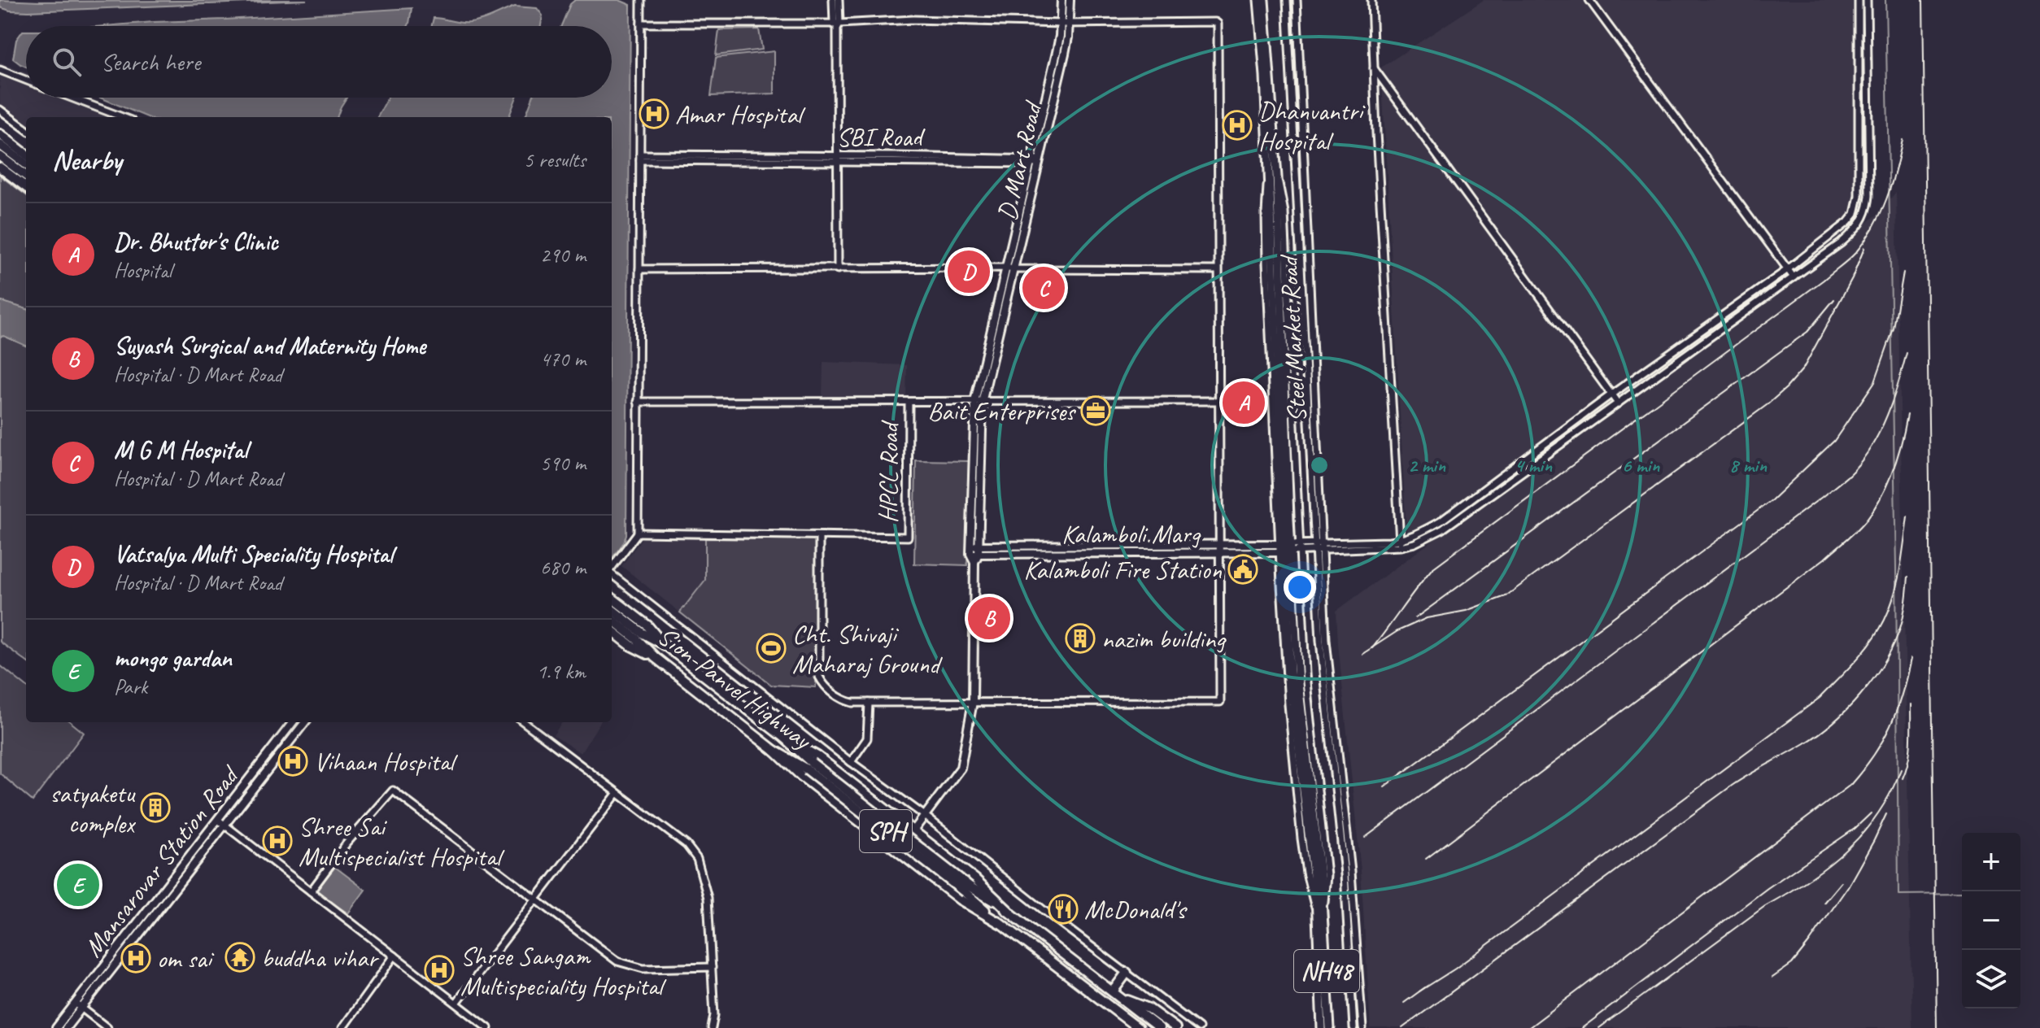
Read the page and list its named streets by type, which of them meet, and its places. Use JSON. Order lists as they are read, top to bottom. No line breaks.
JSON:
{"streets":{"highway":["Sion-Panvel Highway","SPH","NH48"],"main road":["D Mart Road","Kalamboli Marg","Mansarovar Station Road"],"street":["SBI Road","Steel Market Road","HPCL Road"]},"crossings":[["SBI Road","D Mart Road"],["D Mart Road","Kalamboli Marg"],["Kalamboli Marg","NH48"],["Sion-Panvel Highway","SPH"]],"places":{"hospital":["Amar Hospital","Dhanvantri Hospital","Vihaan Hospital","Shree Sai Multispecialist Hospital","om sai","Shree Sangam Multispeciality Hospital"],"office":["Bait Enterprises"],"public building":["Kalamboli Fire Station"],"building":["nazim building","satyaketu complex"],"sports":["Cht. Shivaji Maharaj Ground"],"restaurant":["McDonald's"],"temple":["buddha vihar"]},"page":{"search":"Search here","heading":["Nearby","5 results"],"list":[{"mark":"A","name":"Dr. Bhuttor's Clinic","note":"Hospital","value":"290 m"},{"mark":"B","name":"Suyash Surgical and Maternity Home","note":"Hospital · D Mart Road","value":"470 m"},{"mark":"C","name":"M G M Hospital","note":"Hospital · D Mart Road","value":"590 m"},{"mark":"D","name":"Vatsalya Multi Speciality Hospital","note":"Hospital · D Mart Road","value":"680 m"},{"mark":"E","name":"mongo gardan","note":"Park","value":"1.9 km"}],"pins":["D","C","A","B","E"],"map_buttons":["+","−"]},"rings":["2 min","4 min","6 min","8 min"]}
